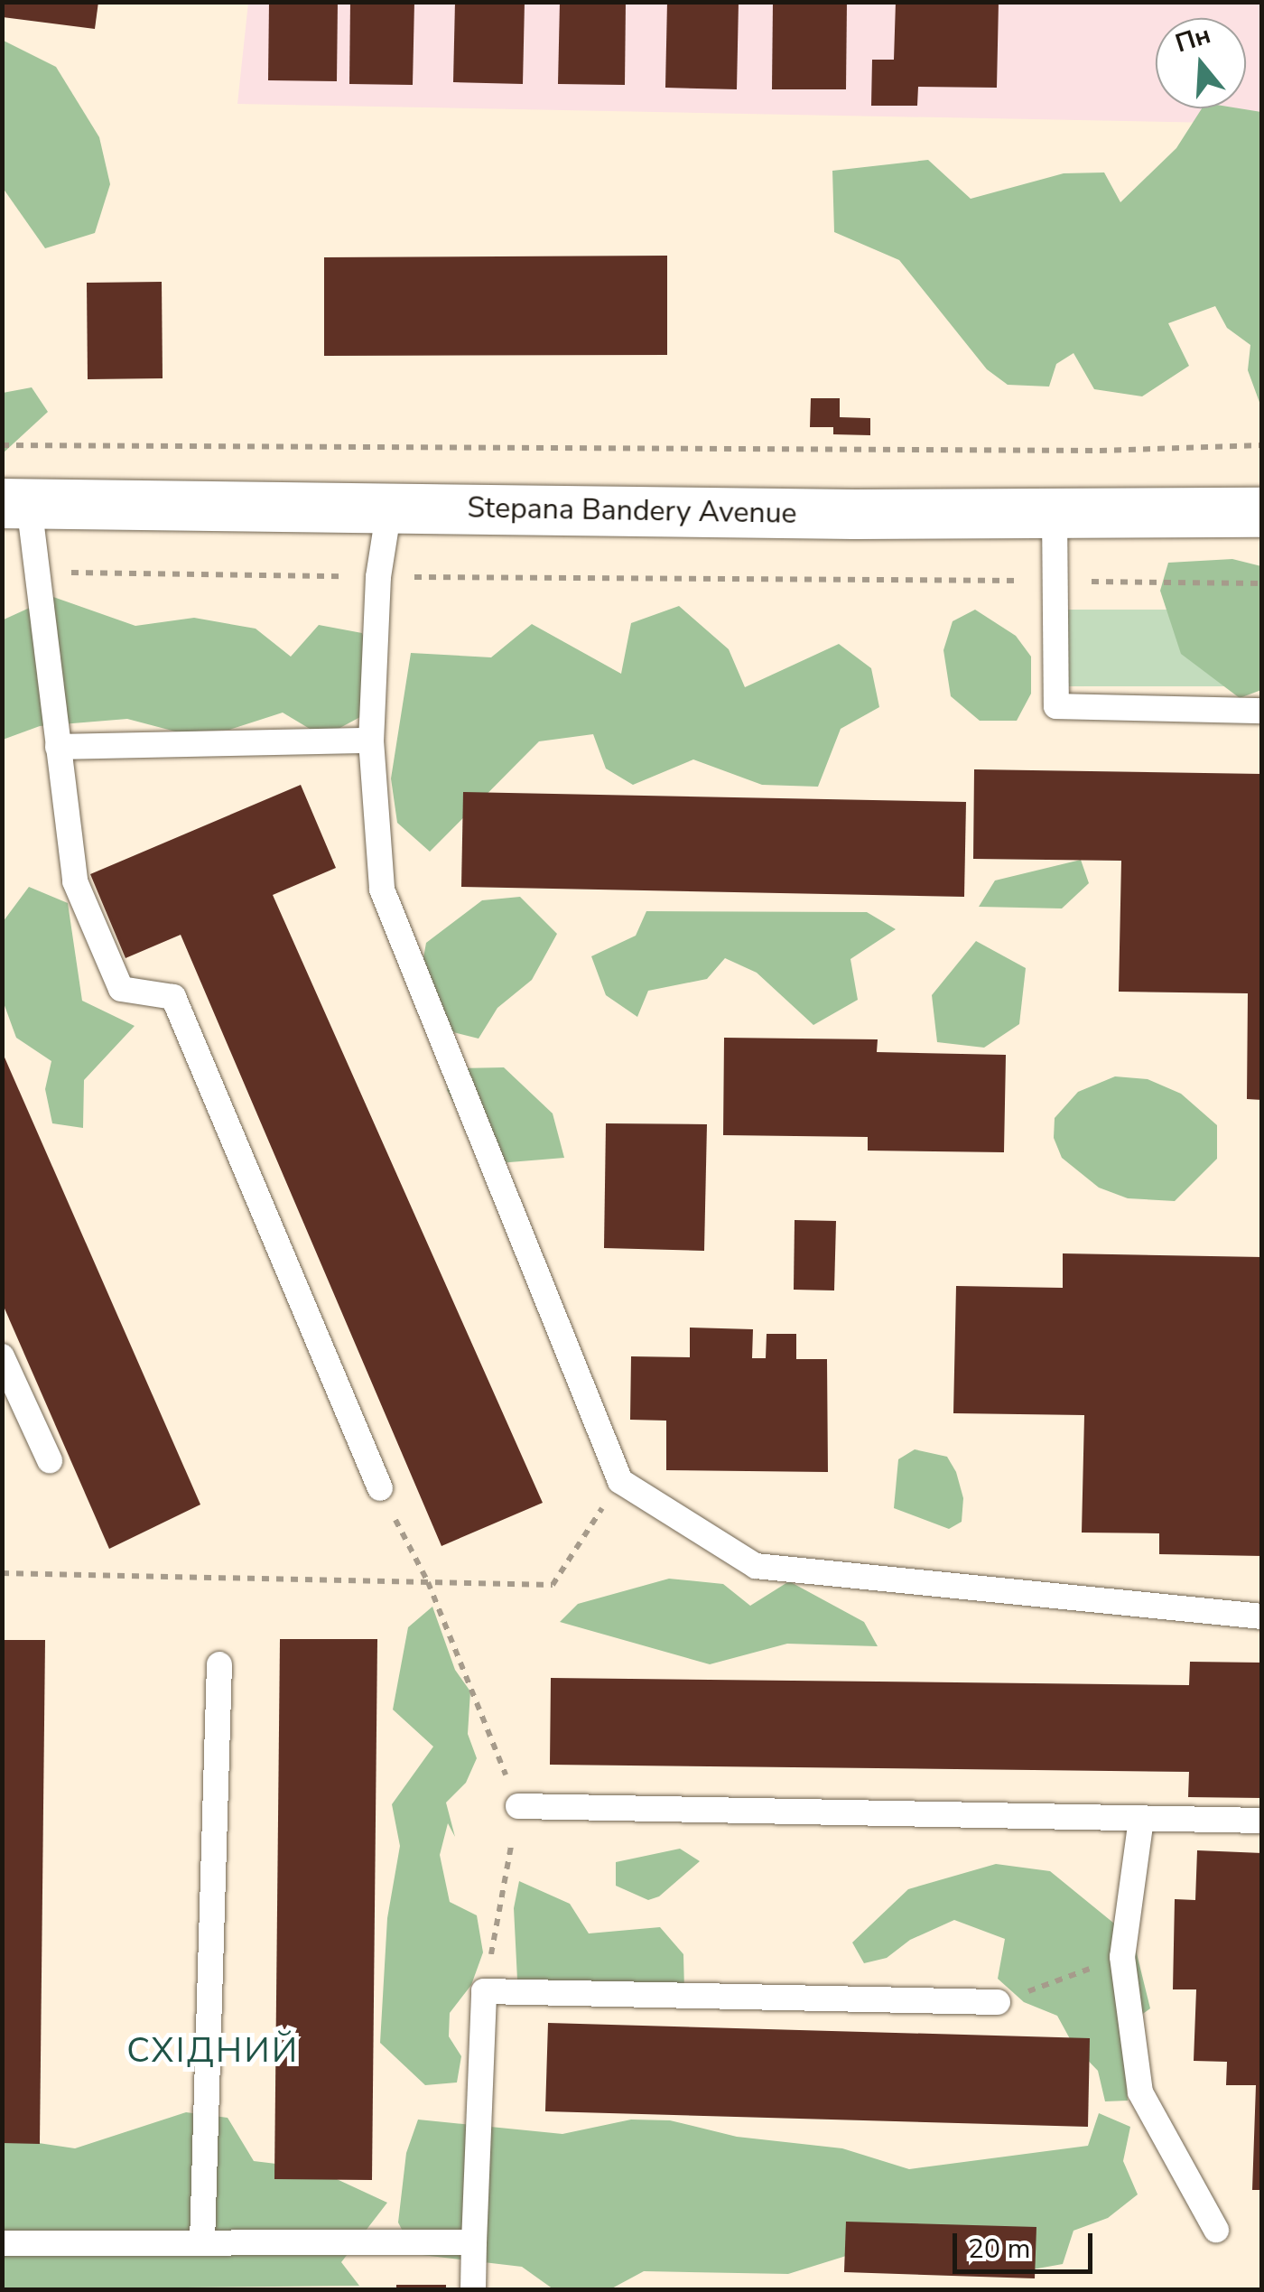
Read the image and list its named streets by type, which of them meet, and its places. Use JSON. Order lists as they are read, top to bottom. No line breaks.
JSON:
{"streets":{"main road":["Stepana Bandery Avenue"]},"districts":["СХІДНИЙ"],"scale_bar":"20 m","north":"top"}
